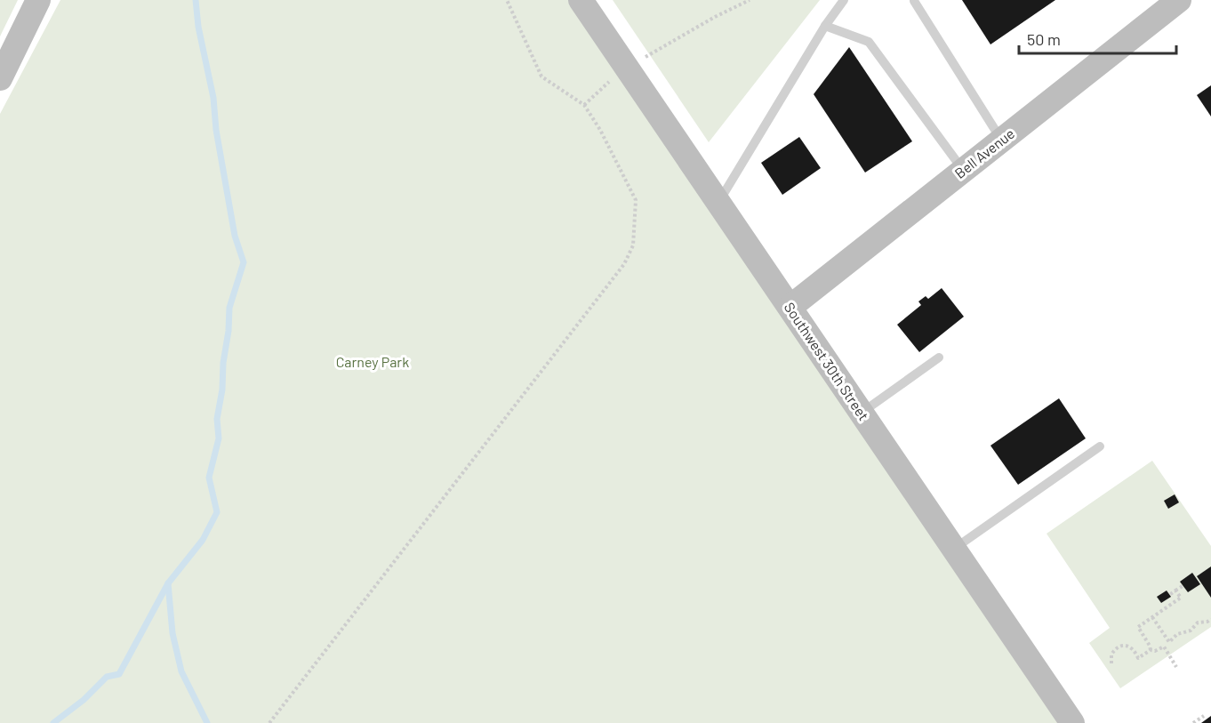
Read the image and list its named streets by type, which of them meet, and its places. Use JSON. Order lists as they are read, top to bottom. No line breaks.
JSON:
{"streets":{"street":["Bell Avenue","Southwest 30th Street"]},"crossings":[["Bell Avenue","Southwest 30th Street"]],"parks":["Carney Park"],"scale_bar":"50 m"}
